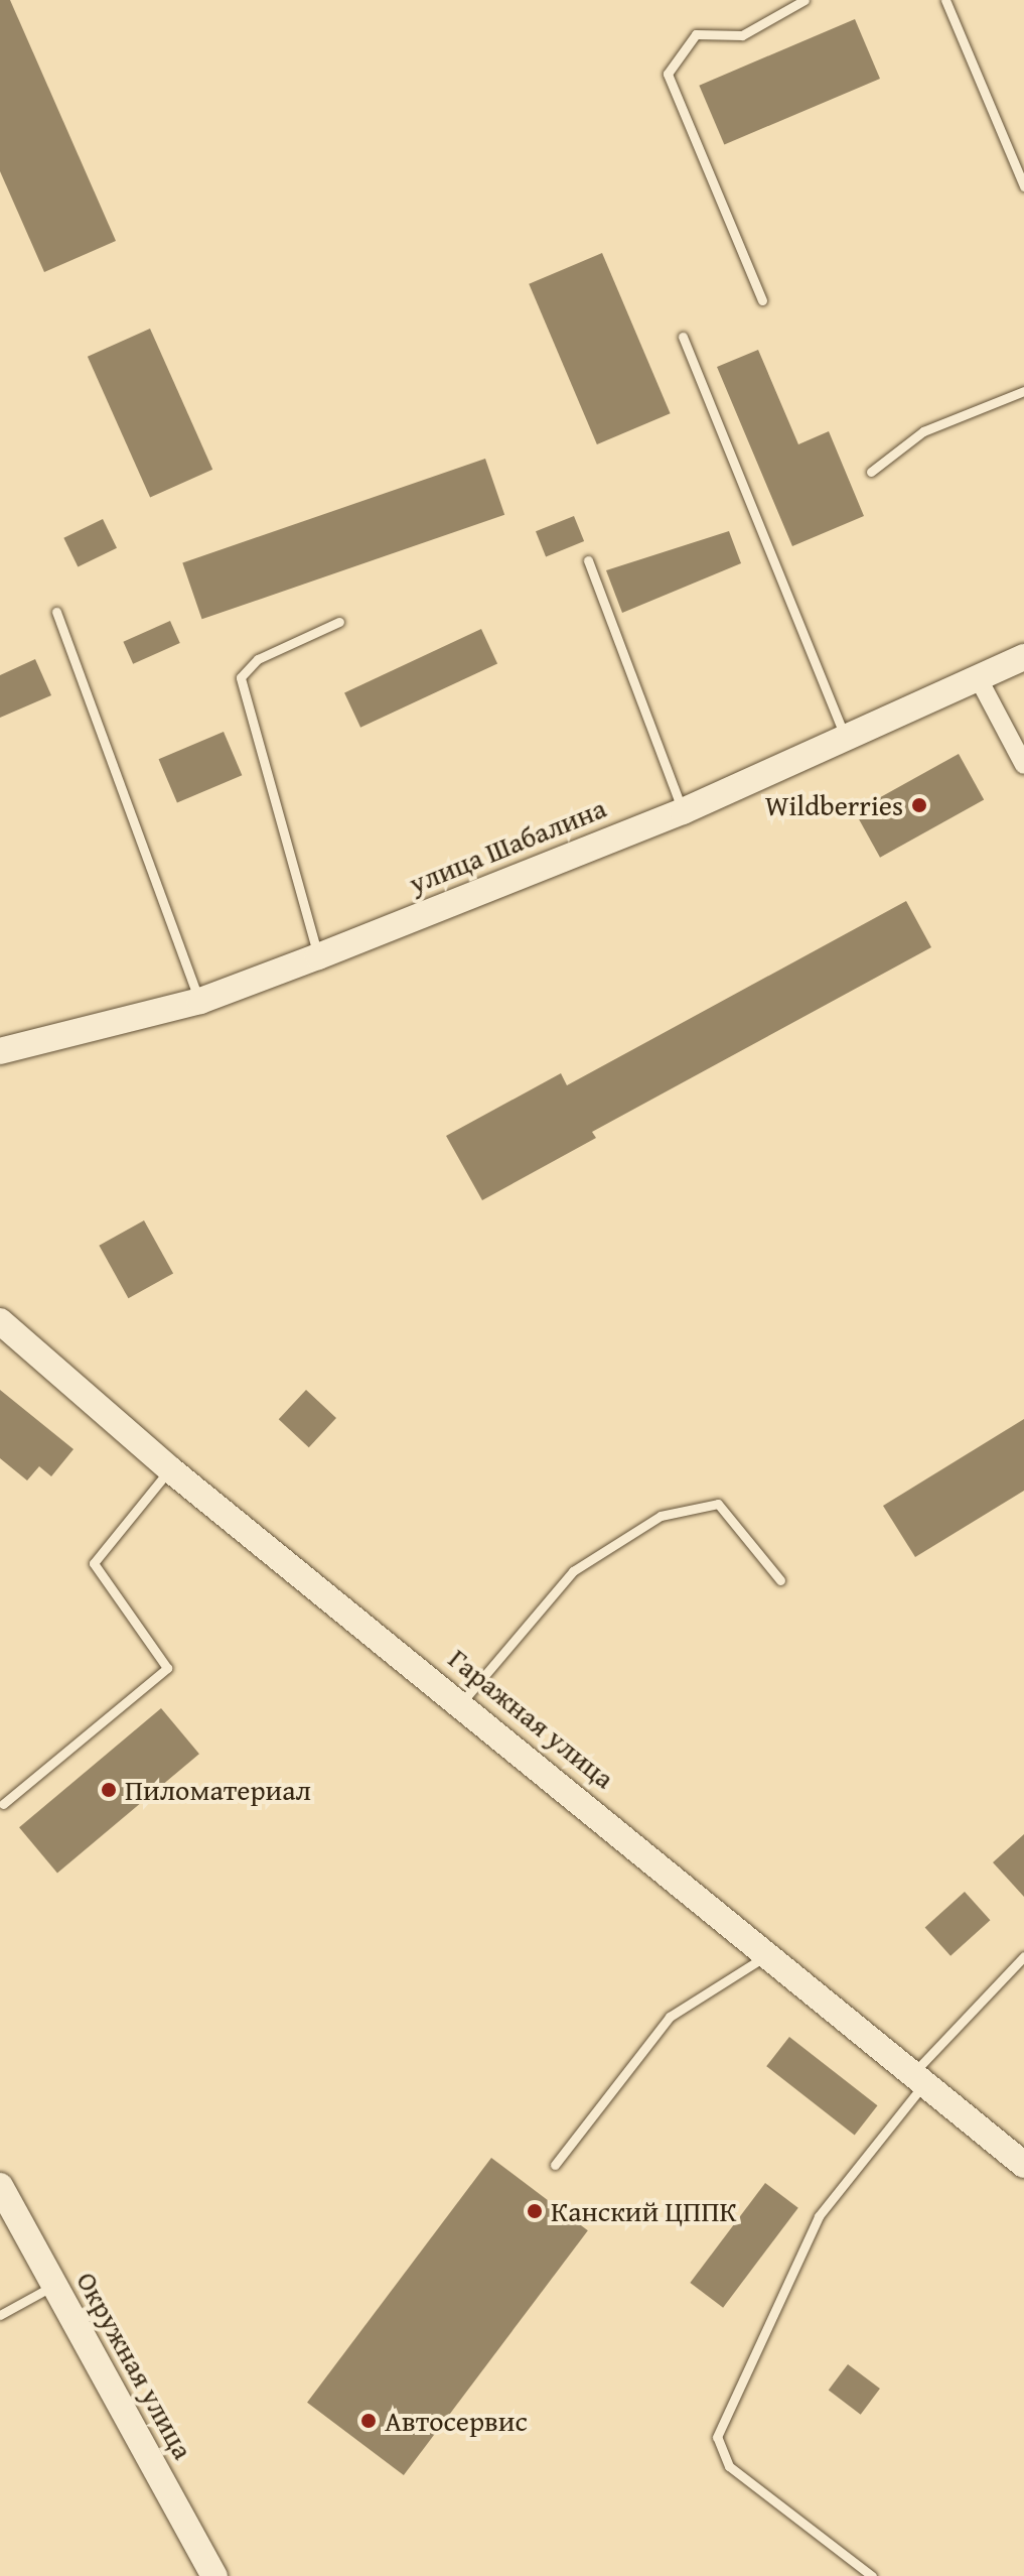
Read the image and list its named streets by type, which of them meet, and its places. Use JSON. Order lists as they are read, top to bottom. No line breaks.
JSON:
{"streets":{"street":["улица Шабалина","Гаражная улица","Окружная улица"]},"places":["Wildberries","Пиломатериал","Канский ЦППК","Автосервис"]}
